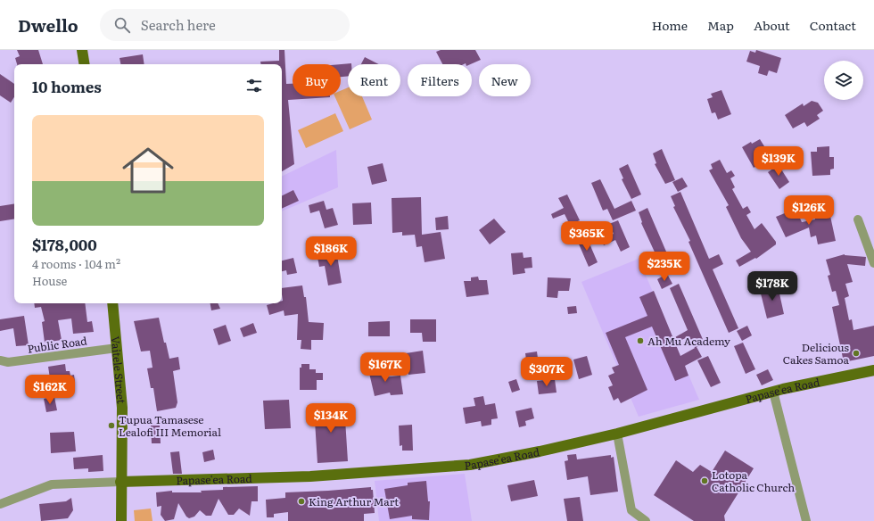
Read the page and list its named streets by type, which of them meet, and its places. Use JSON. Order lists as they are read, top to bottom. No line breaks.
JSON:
{"streets":{"main road":["Vaitele Street","Papase'ea Road"],"street":["Public Road"]},"crossings":[["Public Road","Vaitele Street"],["Vaitele Street","Papase'ea Road"]],"places":["Ah Mu Academy","Delicious Cakes Samoa","Tupua Tamasese Lealofi III Memorial","Lotopa Catholic Church","King Arthur Mart"],"page":{"header":"Dwello","search":"Search here","nav":["Home","Map","About","Contact"],"chip":["Buy","Rent","Filters","New"],"heading":"10 homes","list":[{"name":"$178,000","note":"4 rooms · 104 m² · House"}],"price":["$139K","$126K","$365K","$186K","$235K","$178K","$167K","$307K","$162K","$134K"]}}
